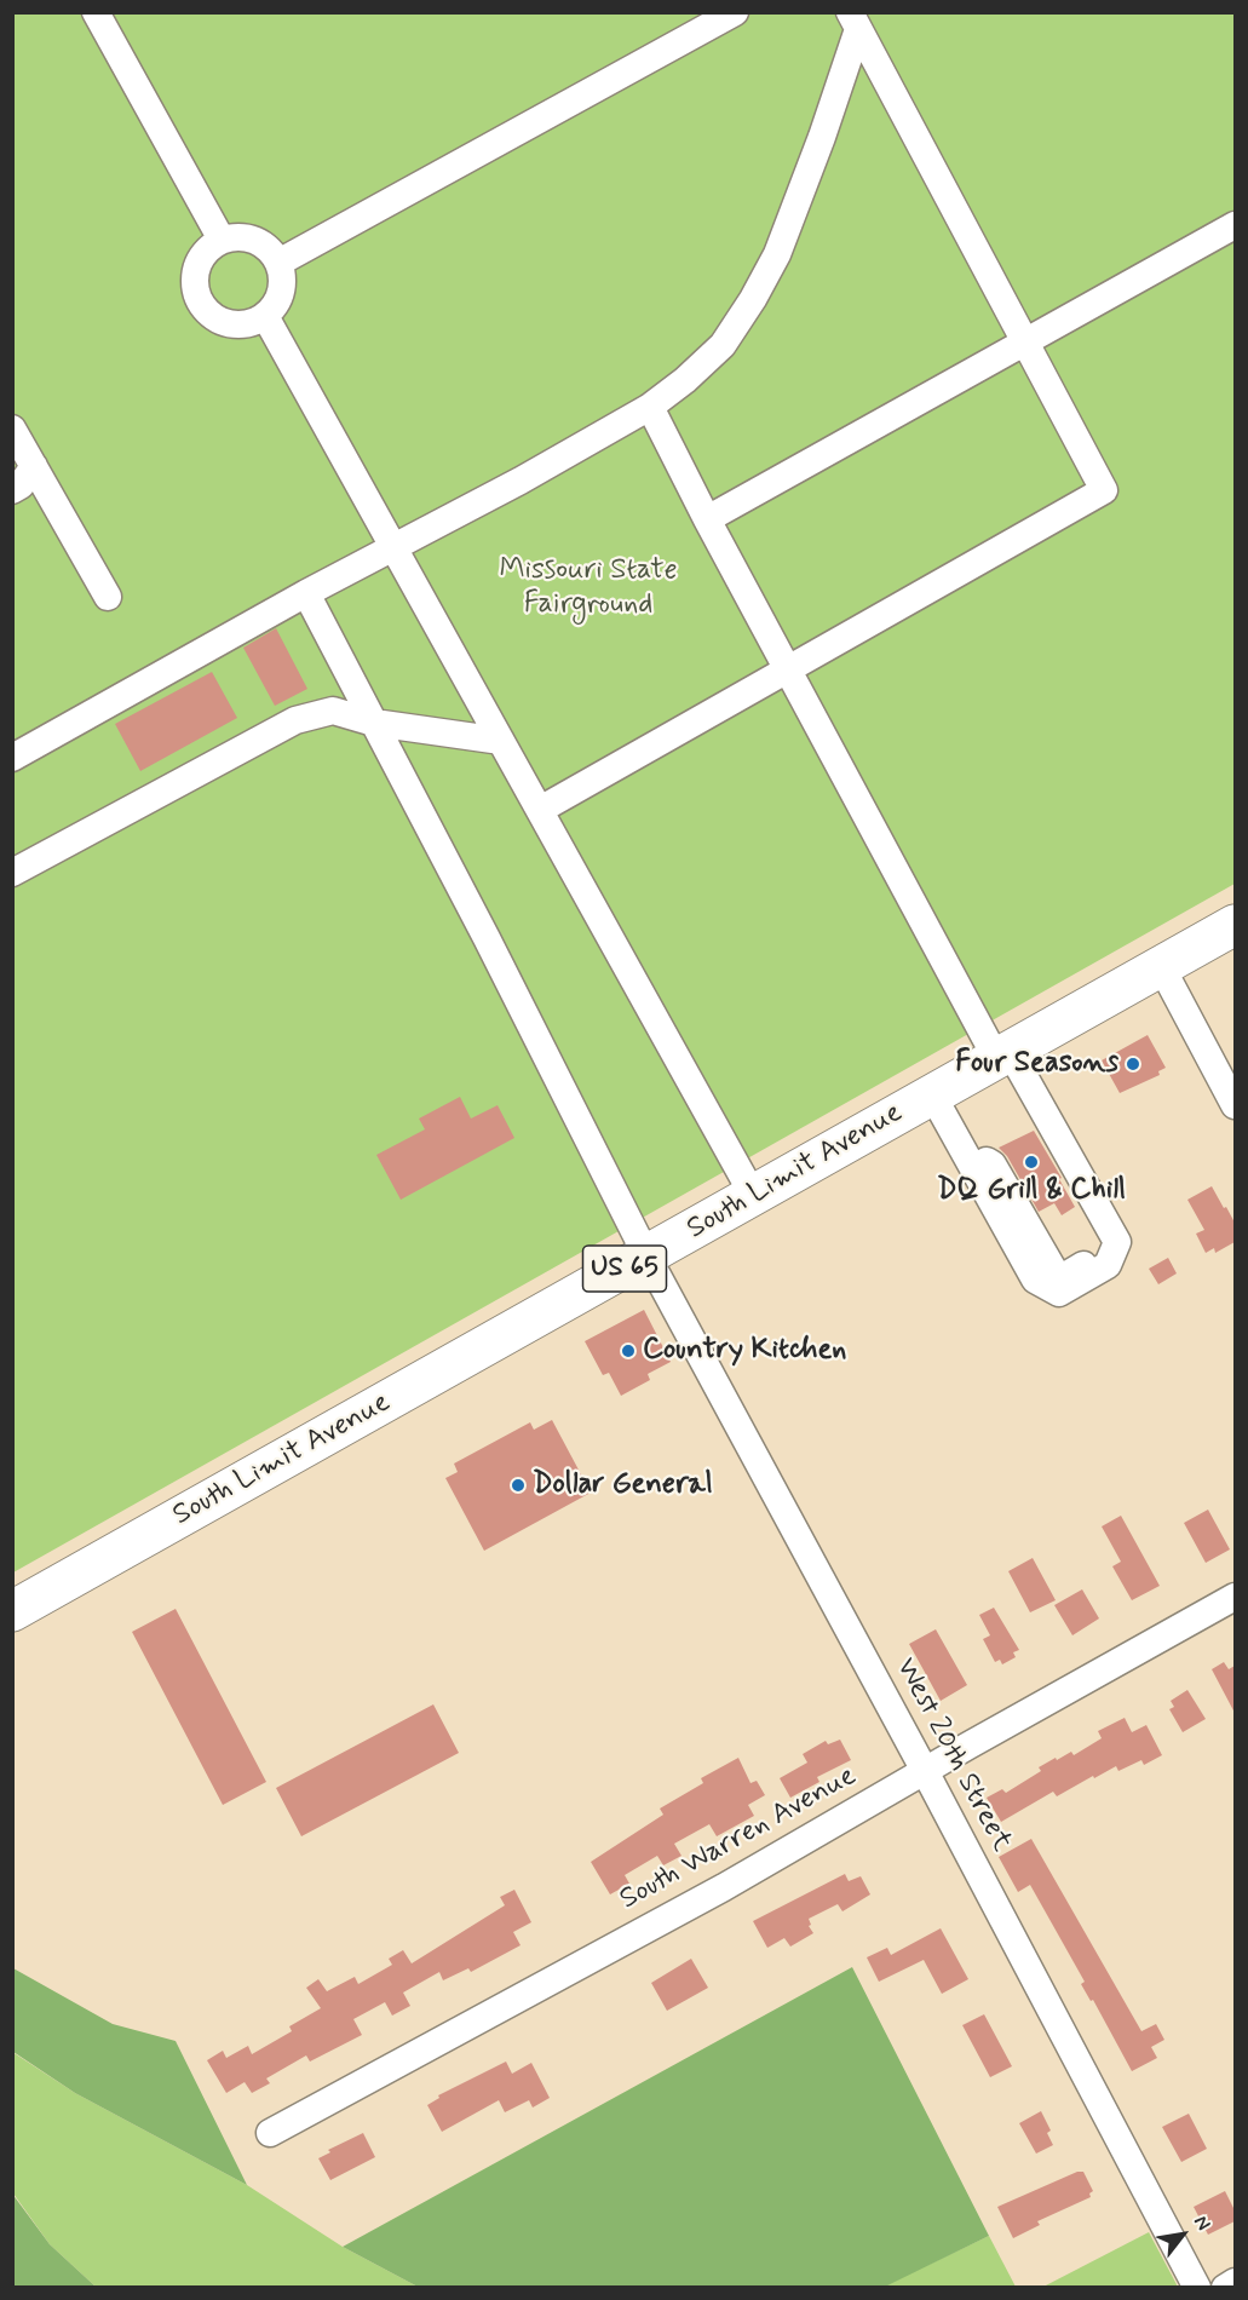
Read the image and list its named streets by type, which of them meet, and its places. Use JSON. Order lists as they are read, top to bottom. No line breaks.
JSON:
{"streets":{"highway":["South Limit Avenue","US 65"],"street":["West 20th Street","South Warren Avenue"]},"crossings":[["South Limit Avenue","West 20th Street"],["West 20th Street","South Warren Avenue"]],"parks":["Missouri State Fairground"],"places":["Four Seasons","DQ Grill & Chill","Country Kitchen","Dollar General"],"north":"top right"}
